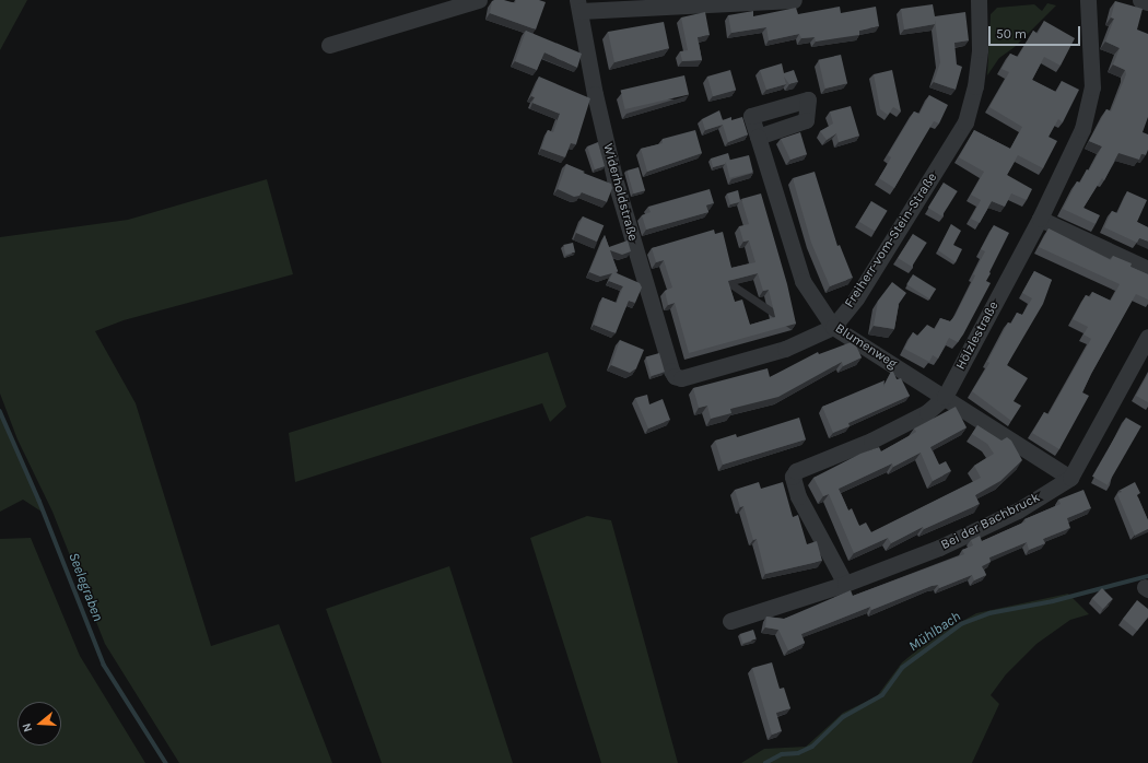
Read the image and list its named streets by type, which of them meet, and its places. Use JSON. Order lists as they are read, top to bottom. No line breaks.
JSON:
{"streets":{"street":["Widerholdstraße","Freiherr-vom-Stein-Straße","Hölzlestraße","Blumenweg","Bei der Bachbruck"]},"crossings":[["Widerholdstraße","Freiherr-vom-Stein-Straße"],["Freiherr-vom-Stein-Straße","Blumenweg"],["Hölzlestraße","Blumenweg"],["Hölzlestraße","Bei der Bachbruck"],["Blumenweg","Bei der Bachbruck"]],"water":["Seelegraben","Mühlbach"],"scale_bar":"50 m","north":"left"}
